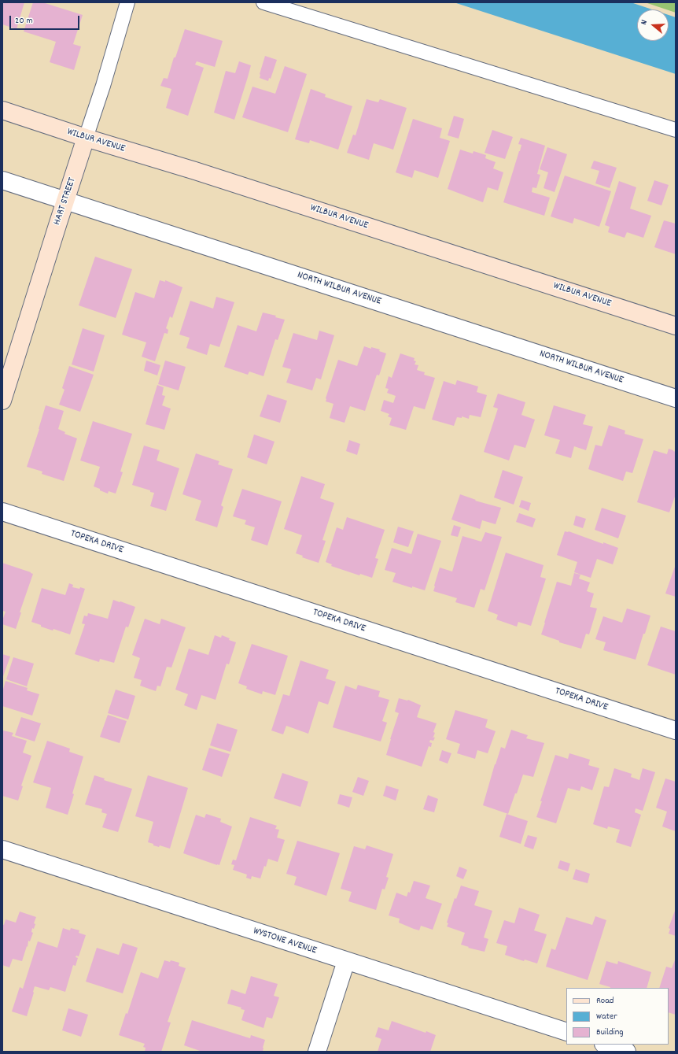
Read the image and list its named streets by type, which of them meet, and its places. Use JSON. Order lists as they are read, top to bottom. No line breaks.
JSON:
{"streets":{"main road":["WILBUR AVENUE","HART STREET"],"street":["NORTH WILBUR AVENUE","TOPEKA DRIVE","WYSTONE AVENUE"]},"crossings":[["WILBUR AVENUE","HART STREET"],["HART STREET","NORTH WILBUR AVENUE"]],"legend":["Road","Water","Building"],"scale_bar":"20 m","north":"left"}
